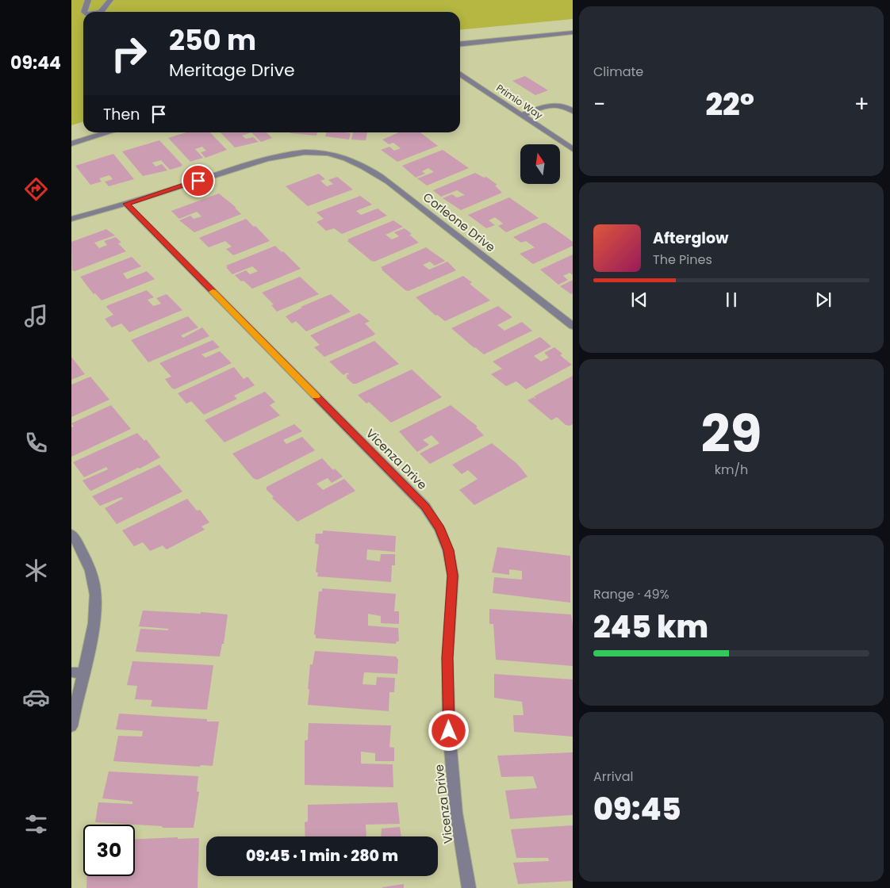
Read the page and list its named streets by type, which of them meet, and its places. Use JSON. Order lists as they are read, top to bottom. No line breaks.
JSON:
{"streets":{"street":["Primio Way","Corleone Drive","Vicenza Drive"]},"crossings":[["Corleone Drive","Vicenza Drive"]],"north":"top","page":{"tabs":"09:44","tile":["Climate",["29","km/h"],["Range · 49%","245 km"],["Arrival","09:45"]],"turn":["250 m","Meritage Drive"],"heat":["−","22°","+"],"then":"Then","song":["Afterglow","The Pines"],"limit":"30","trip":"09:45 · 1 min · 280 m"}}
